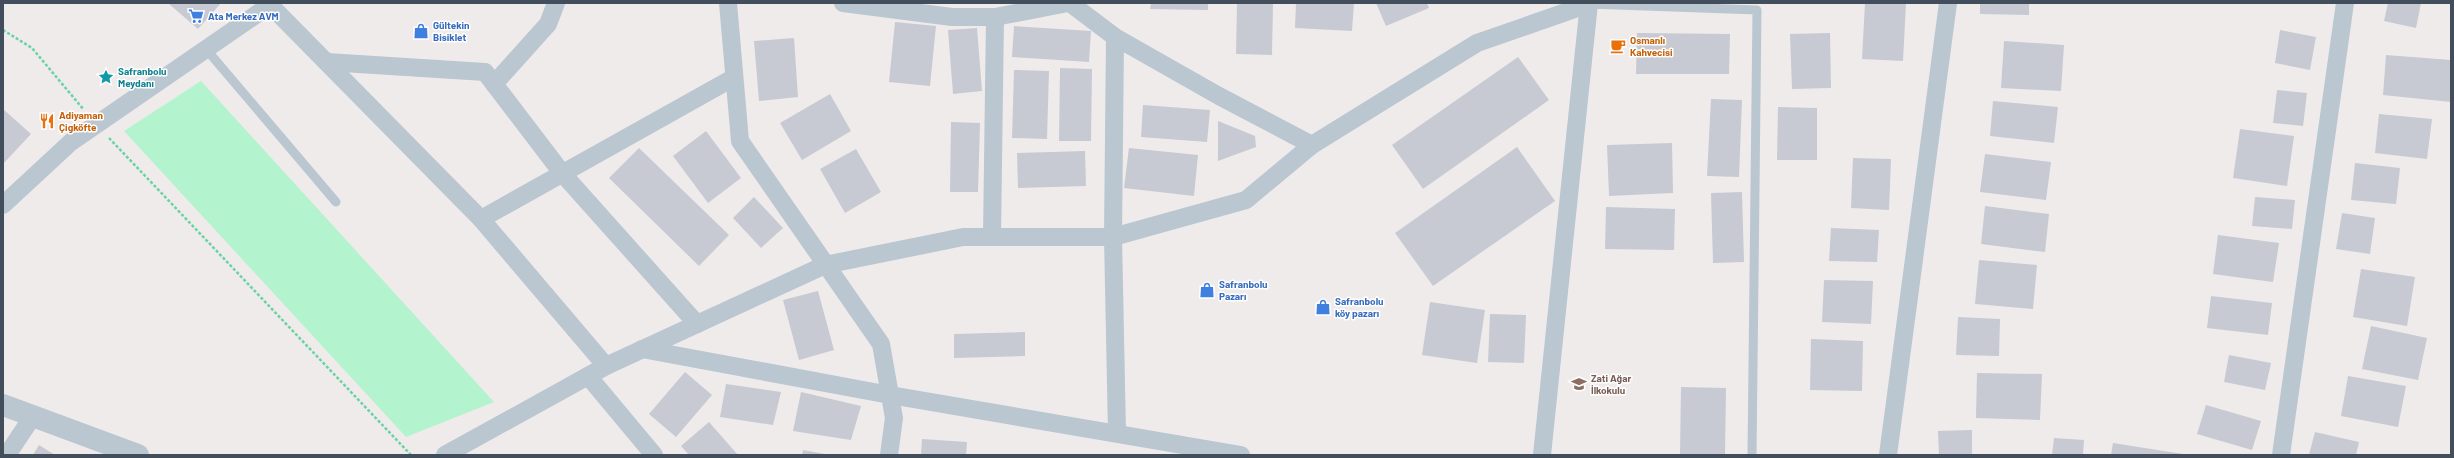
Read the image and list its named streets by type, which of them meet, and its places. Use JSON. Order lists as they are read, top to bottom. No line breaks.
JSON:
{"places":{"supermarket":["Ata Merkez AVM"],"shop":["Gültekin Bisiklet","Safranbolu Pazarı","Safranbolu köy pazarı"],"cafe":["Osmanlı Kahvecisi"],"place":["Safranbolu Meydanı"],"restaurant":["Adiyaman Çigköfte"],"school or university":["Zati Ağar İlkokulu"]}}
